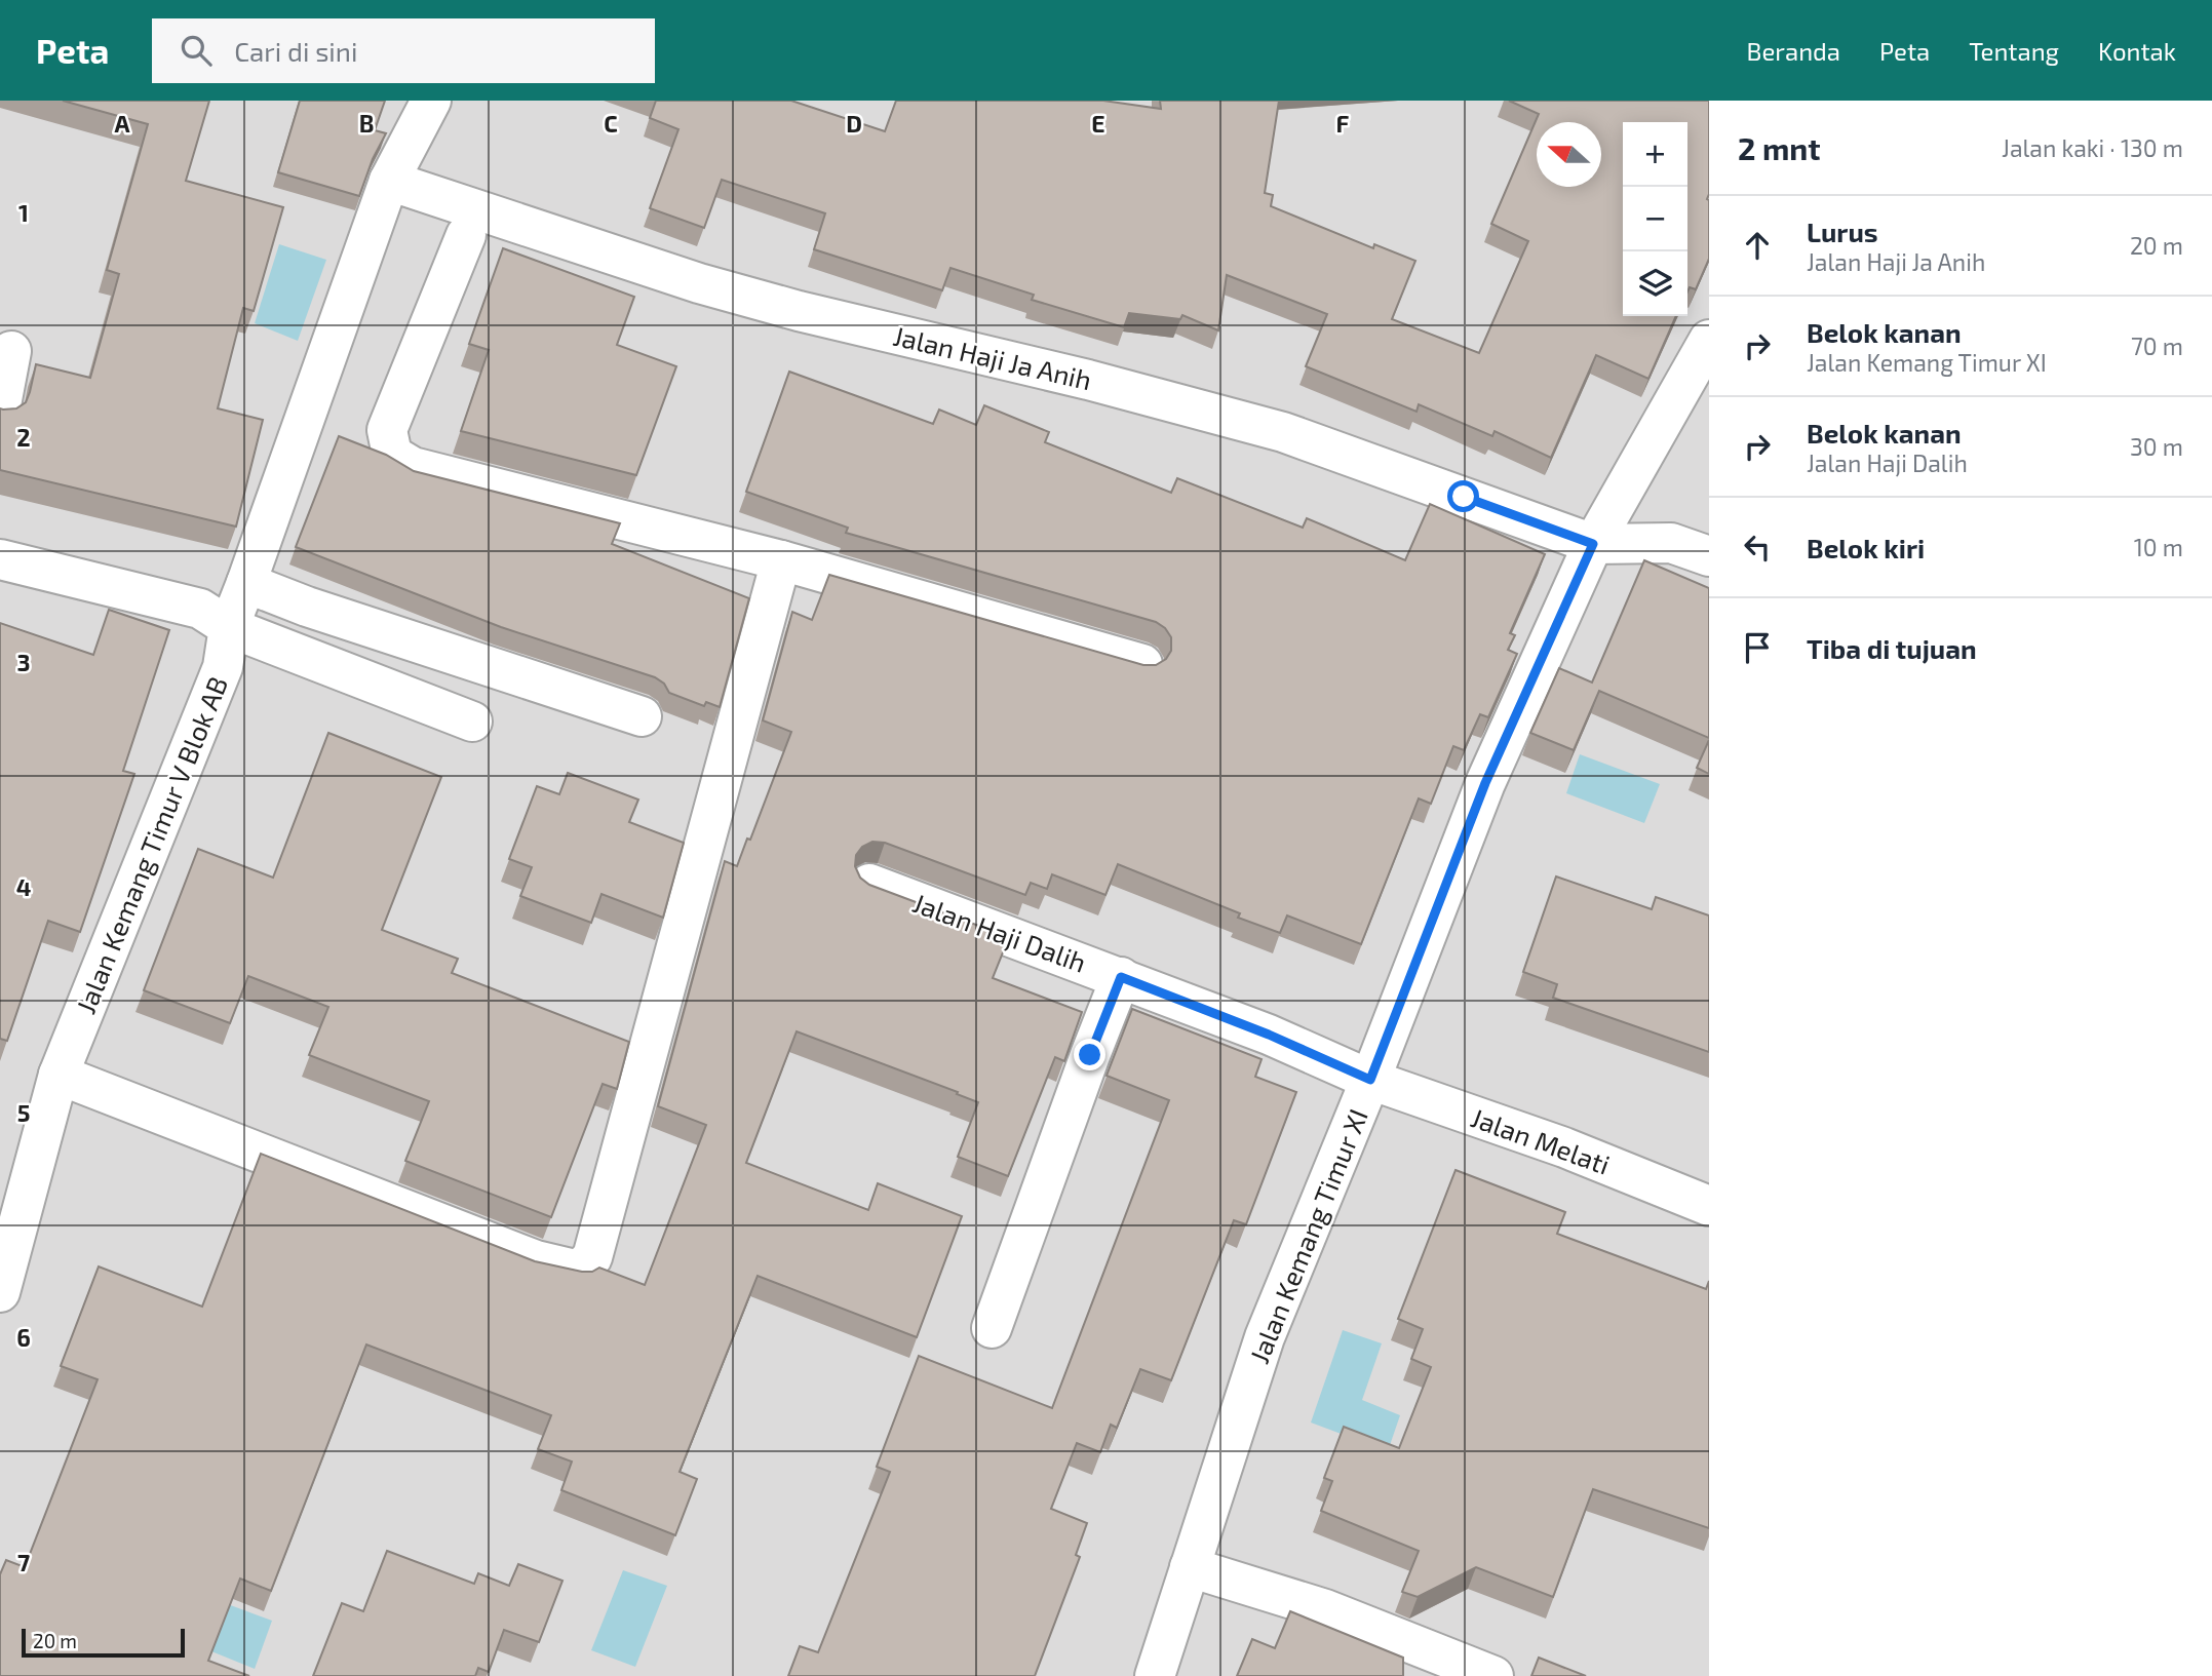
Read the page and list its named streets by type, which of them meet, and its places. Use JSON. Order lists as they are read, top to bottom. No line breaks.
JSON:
{"streets":{"street":["Jalan Haji Ja Anih","Jalan Kemang Timur V Blok AB","Jalan Haji Dalih","Jalan Melati","Jalan Kemang Timur XI"]},"crossings":[["Jalan Haji Ja Anih","Jalan Kemang Timur V Blok AB"],["Jalan Haji Ja Anih","Jalan Kemang Timur XI"],["Jalan Haji Dalih","Jalan Melati"],["Jalan Haji Dalih","Jalan Kemang Timur XI"],["Jalan Melati","Jalan Kemang Timur XI"]],"scale_bar":"20 m","north":"left","page":{"header":"Peta","search":"Cari di sini","nav":["Beranda","Peta","Tentang","Kontak"],"heading":["2 mnt","Jalan kaki · 130 m"],"map_buttons":["+","−"],"list":[["Lurus","Jalan Haji Ja Anih","20 m"],["Belok kanan","Jalan Kemang Timur XI","70 m"],["Belok kanan","Jalan Haji Dalih","30 m"],["Belok kiri","10 m"],"Tiba di tujuan"],"scale":"20 m"},"grid":{"columns":["A","B","C","D","E","F"],"rows":["1","2","3","4","5","6","7"]}}
